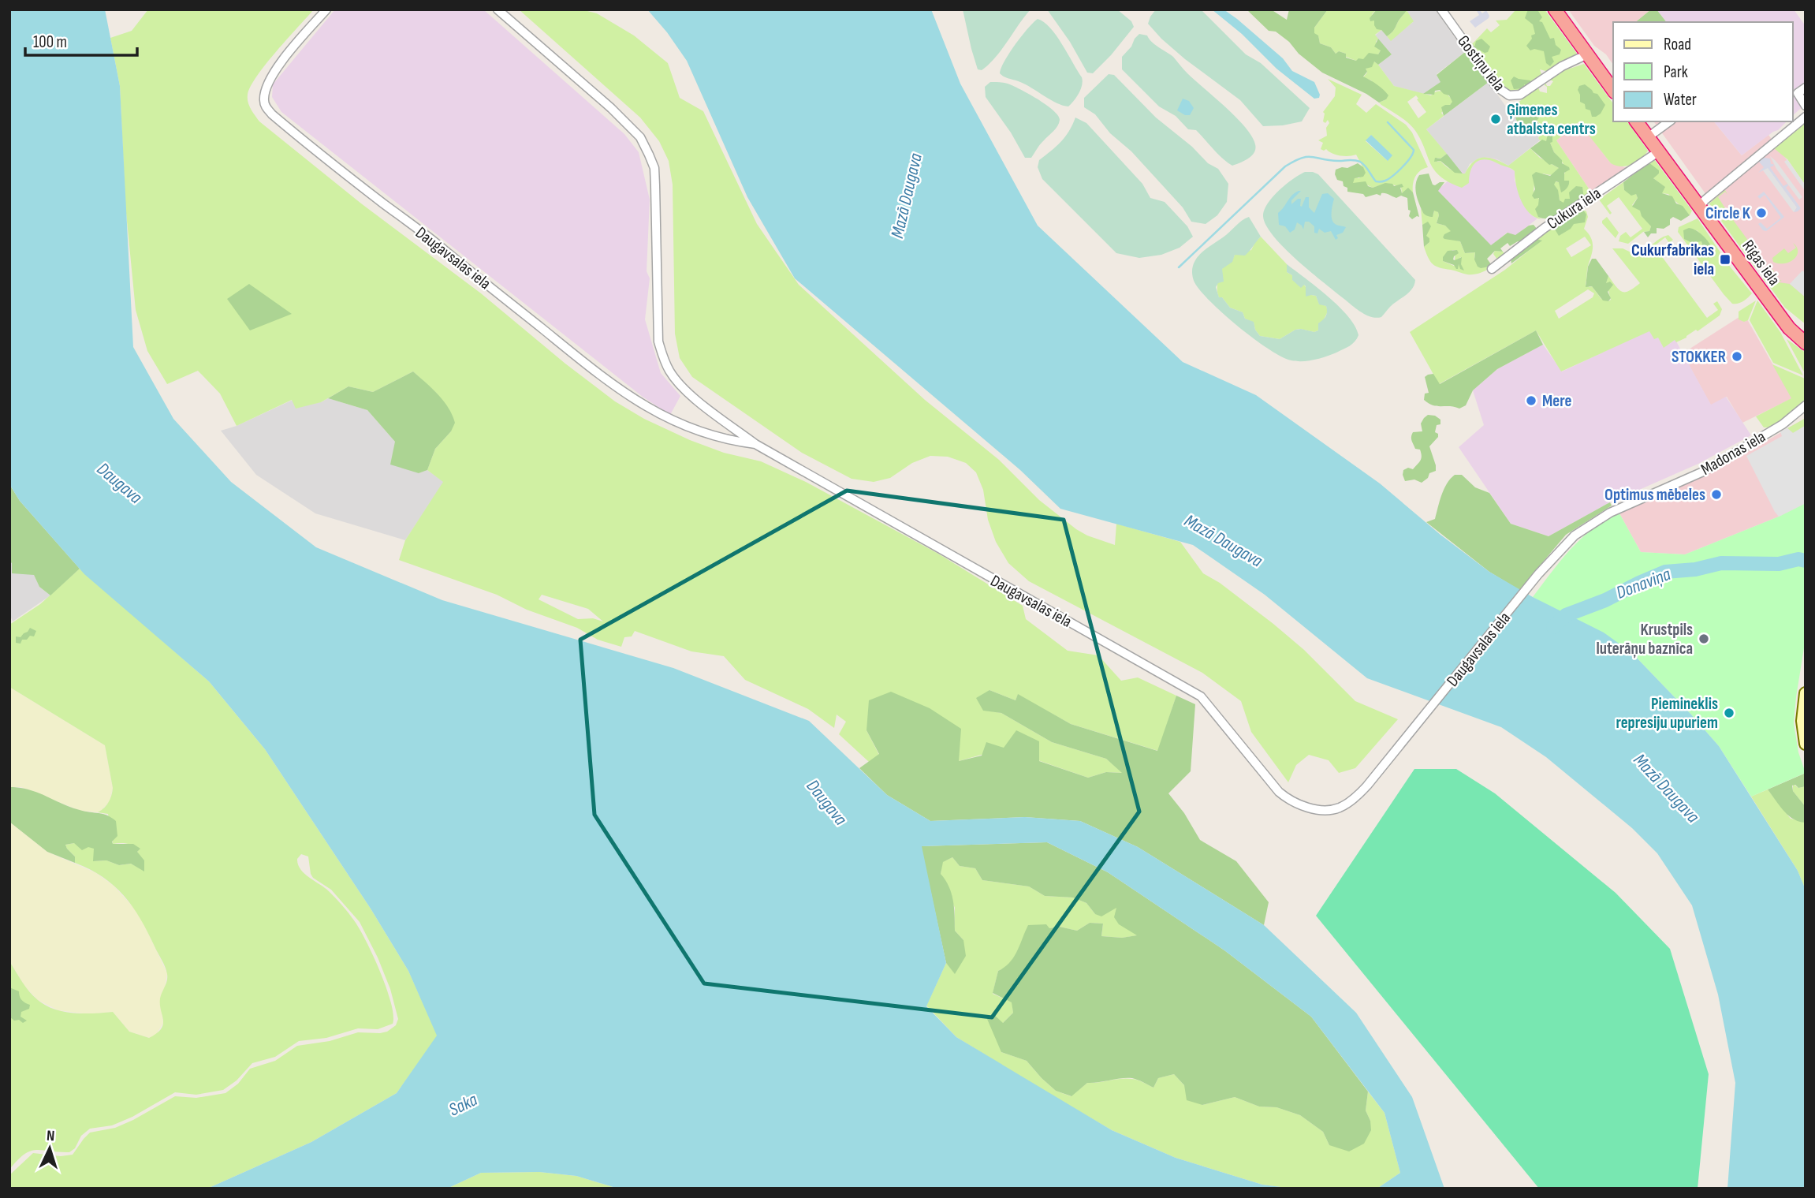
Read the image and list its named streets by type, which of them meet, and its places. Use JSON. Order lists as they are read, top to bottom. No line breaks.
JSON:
{"streets":{"highway":["Rīgas iela"],"street":["Gostiņu iela","Cukura iela","Daugavsalas iela","Madonas iela"]},"crossings":[["Cukura iela","Rīgas iela"],["Daugavsalas iela","Madonas iela"]],"water":["Mazā Daugava","Daugava","Donaviņa","Saka"],"places":{"other":["Ģimenes atbalsta centrs","Circle K","STOKKER","Mere","Optimus mēbeles","Krustpils luterāņu baznīca","Piemineklis represiju upuriem"],"transit":["Cukurfabrikas iela"]},"legend":["Road","Park","Water"],"scale_bar":"100 m","north":"top"}
